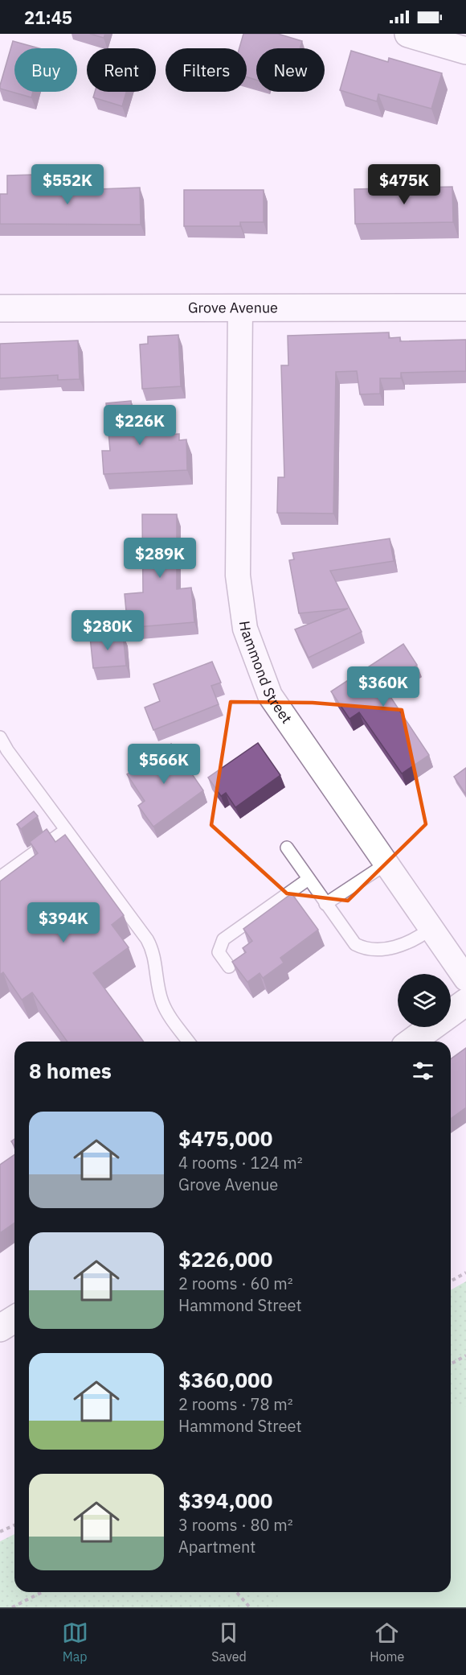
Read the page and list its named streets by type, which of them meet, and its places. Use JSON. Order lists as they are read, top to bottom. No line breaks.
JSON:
{"streets":{"street":["Grove Avenue","Hammond Street"]},"crossings":[["Grove Avenue","Hammond Street"]],"page":{"status":"21:45","chip":["Buy","Rent","Filters","New"],"price":["$552K","$475K","$226K","$289K","$280K","$360K","$566K","$394K"],"heading":"8 homes","list":[{"name":"$475,000","note":"4 rooms · 124 m² · Grove Avenue"},{"name":"$226,000","note":"2 rooms · 60 m² · Hammond Street"},{"name":"$360,000","note":"2 rooms · 78 m² · Hammond Street"},{"name":"$394,000","note":"3 rooms · 80 m² · Apartment"}],"tabs":["Map","Saved","Home"]}}
